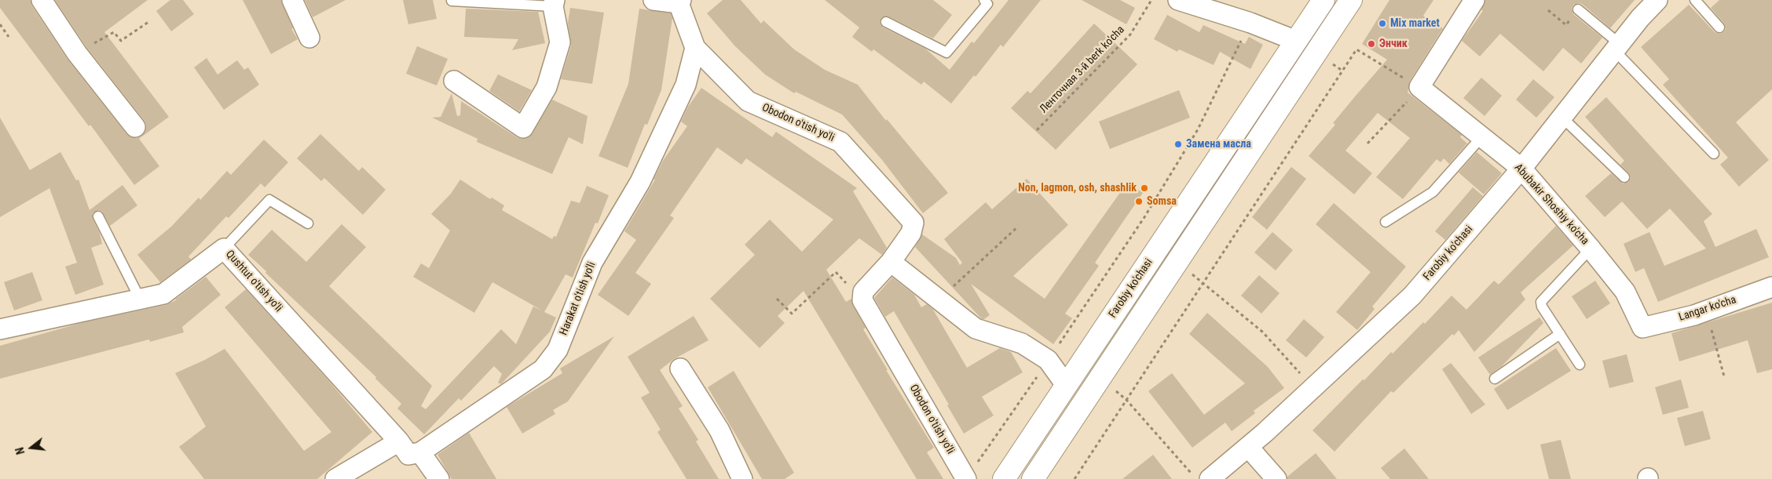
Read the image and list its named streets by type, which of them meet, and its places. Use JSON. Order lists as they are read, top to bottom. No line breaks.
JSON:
{"streets":{"main road":["Farobiy ko'chasi"],"street":["Obodon o'tish yo'li","Abubakir Shoshiy ko'cha","Qushtut o'tish yo'li","Harakat o'tish yo'li","Langar ko'cha"],"path":["Ленточная 3-й berk ko'cha"]},"crossings":[["Obodon o'tish yo'li","Harakat o'tish yo'li"],["Abubakir Shoshiy ko'cha","Farobiy ko'chasi"],["Abubakir Shoshiy ko'cha","Langar ko'cha"]],"places":["Mix market","Энчик","Замена масла","Non, lagmon, osh, shashlik","Somsa"],"north":"left"}
